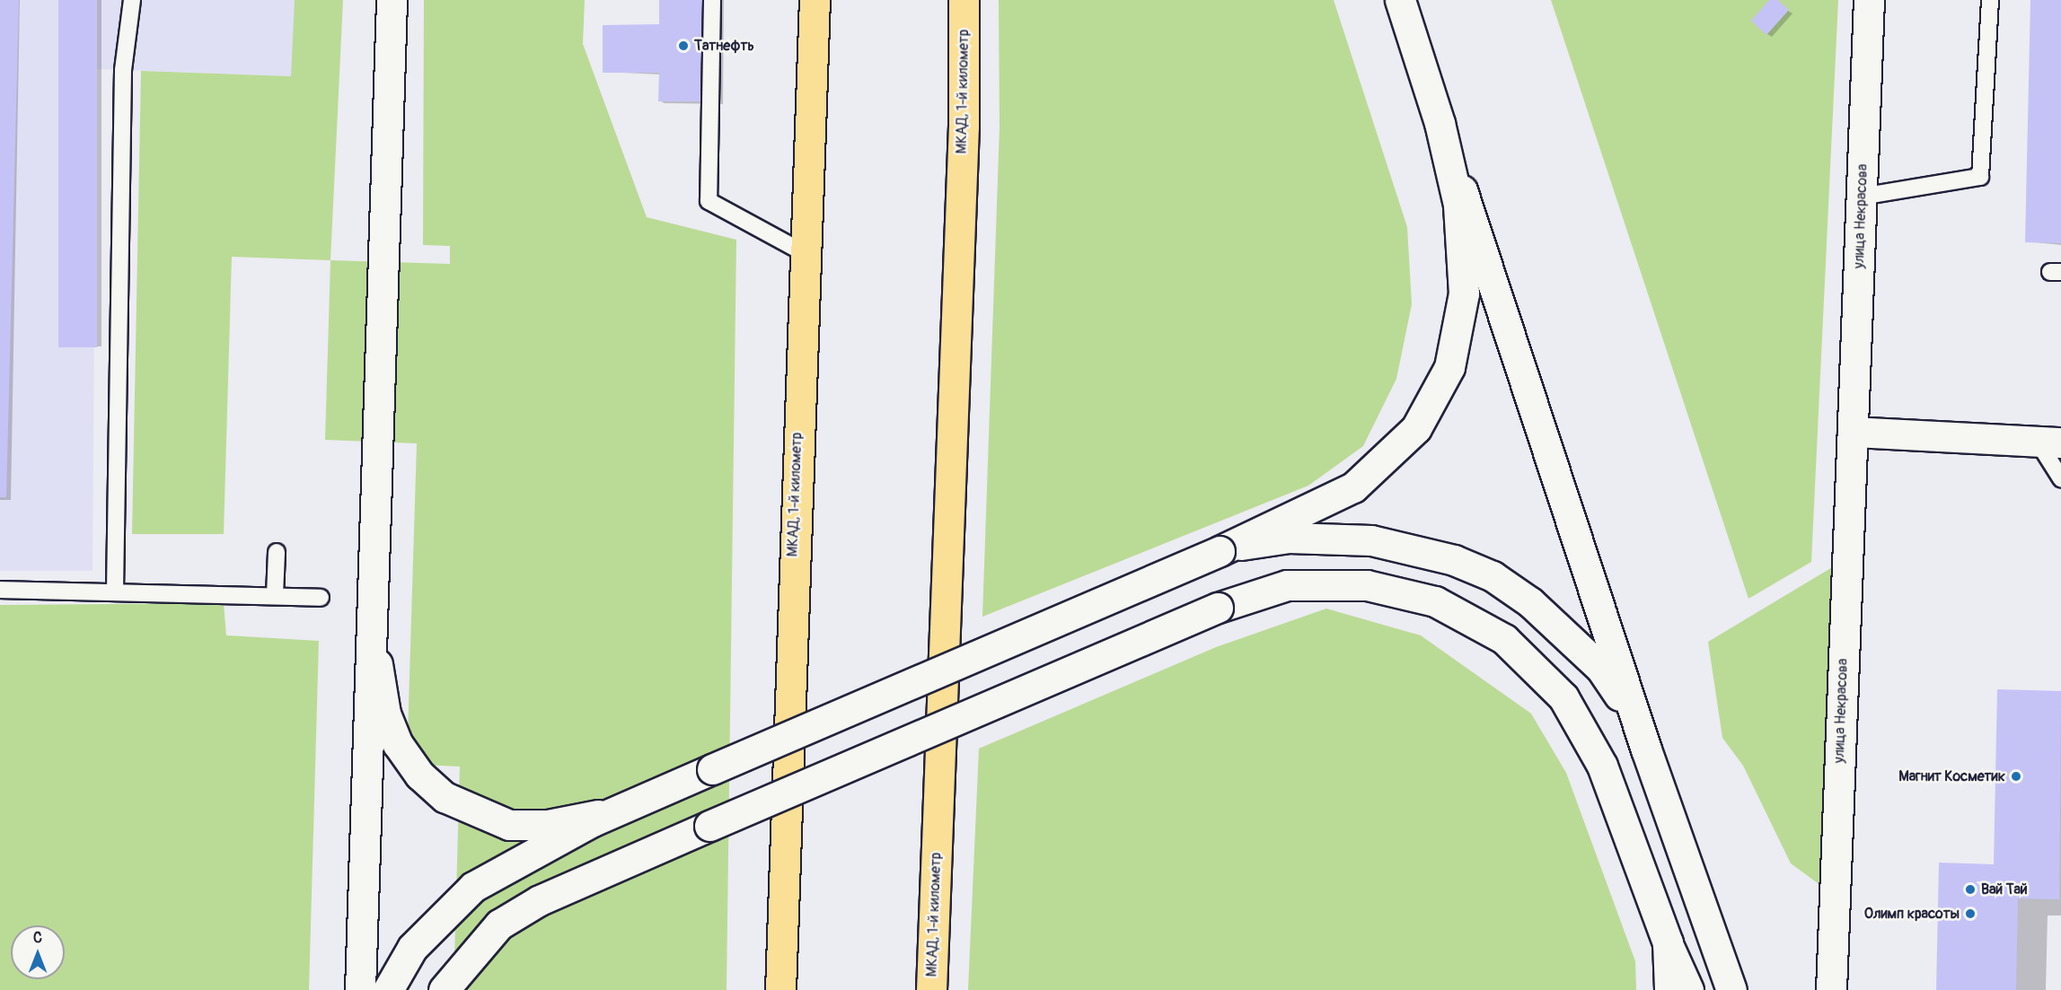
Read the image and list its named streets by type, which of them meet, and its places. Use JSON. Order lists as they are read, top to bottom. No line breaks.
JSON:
{"streets":{"highway":["МКАД, 1-й километр"],"main road":["улица Некрасова"]},"places":["Татнефть","Магнит Косметик","Вай Тай","Олимп красоты"],"north":"top"}
